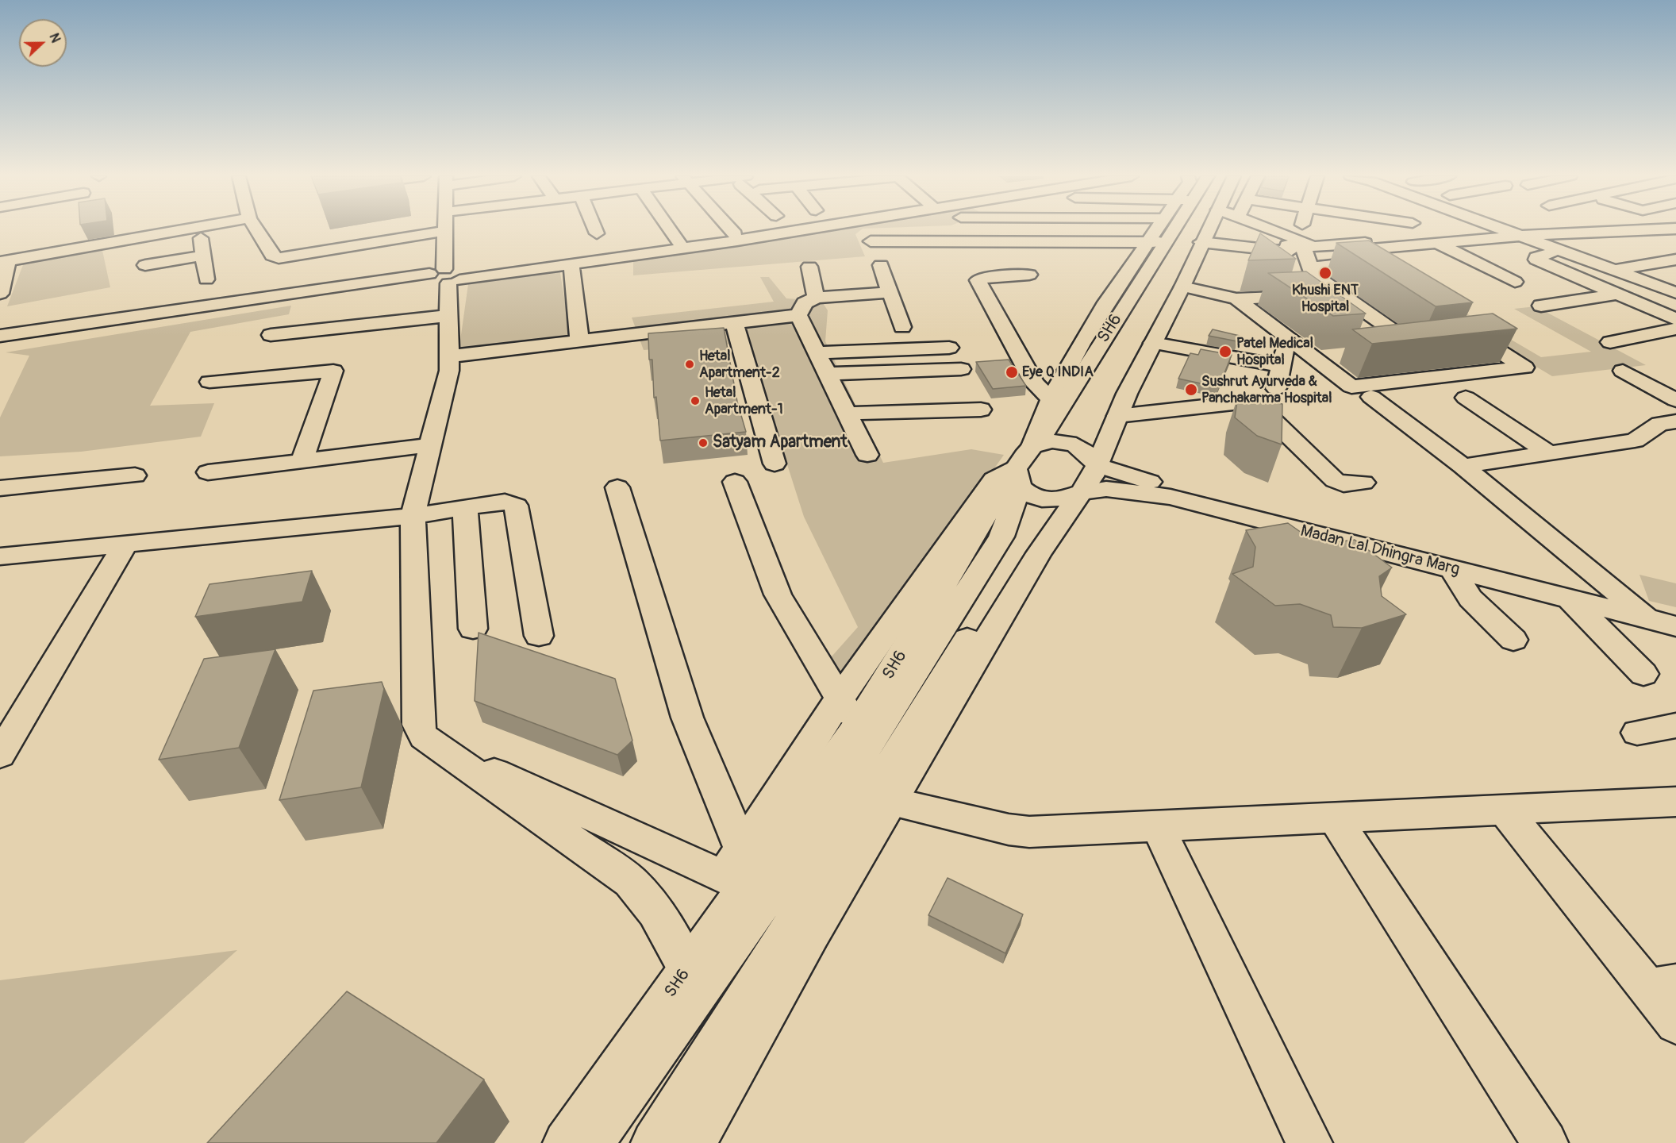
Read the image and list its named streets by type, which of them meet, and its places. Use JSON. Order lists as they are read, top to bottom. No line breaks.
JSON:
{"streets":{"street":["SH6","Madan Lal Dhingra Marg"]},"crossings":[["SH6","Madan Lal Dhingra Marg"]],"places":["Khushi ENT Hospital","Patel Medical Hospital","Hetal Apartment-2","Eye Q INDIA","Sushrut Ayurveda & Panchakarma Hospital","Hetal Apartment-1","Satyam Apartment"],"north":"right"}
